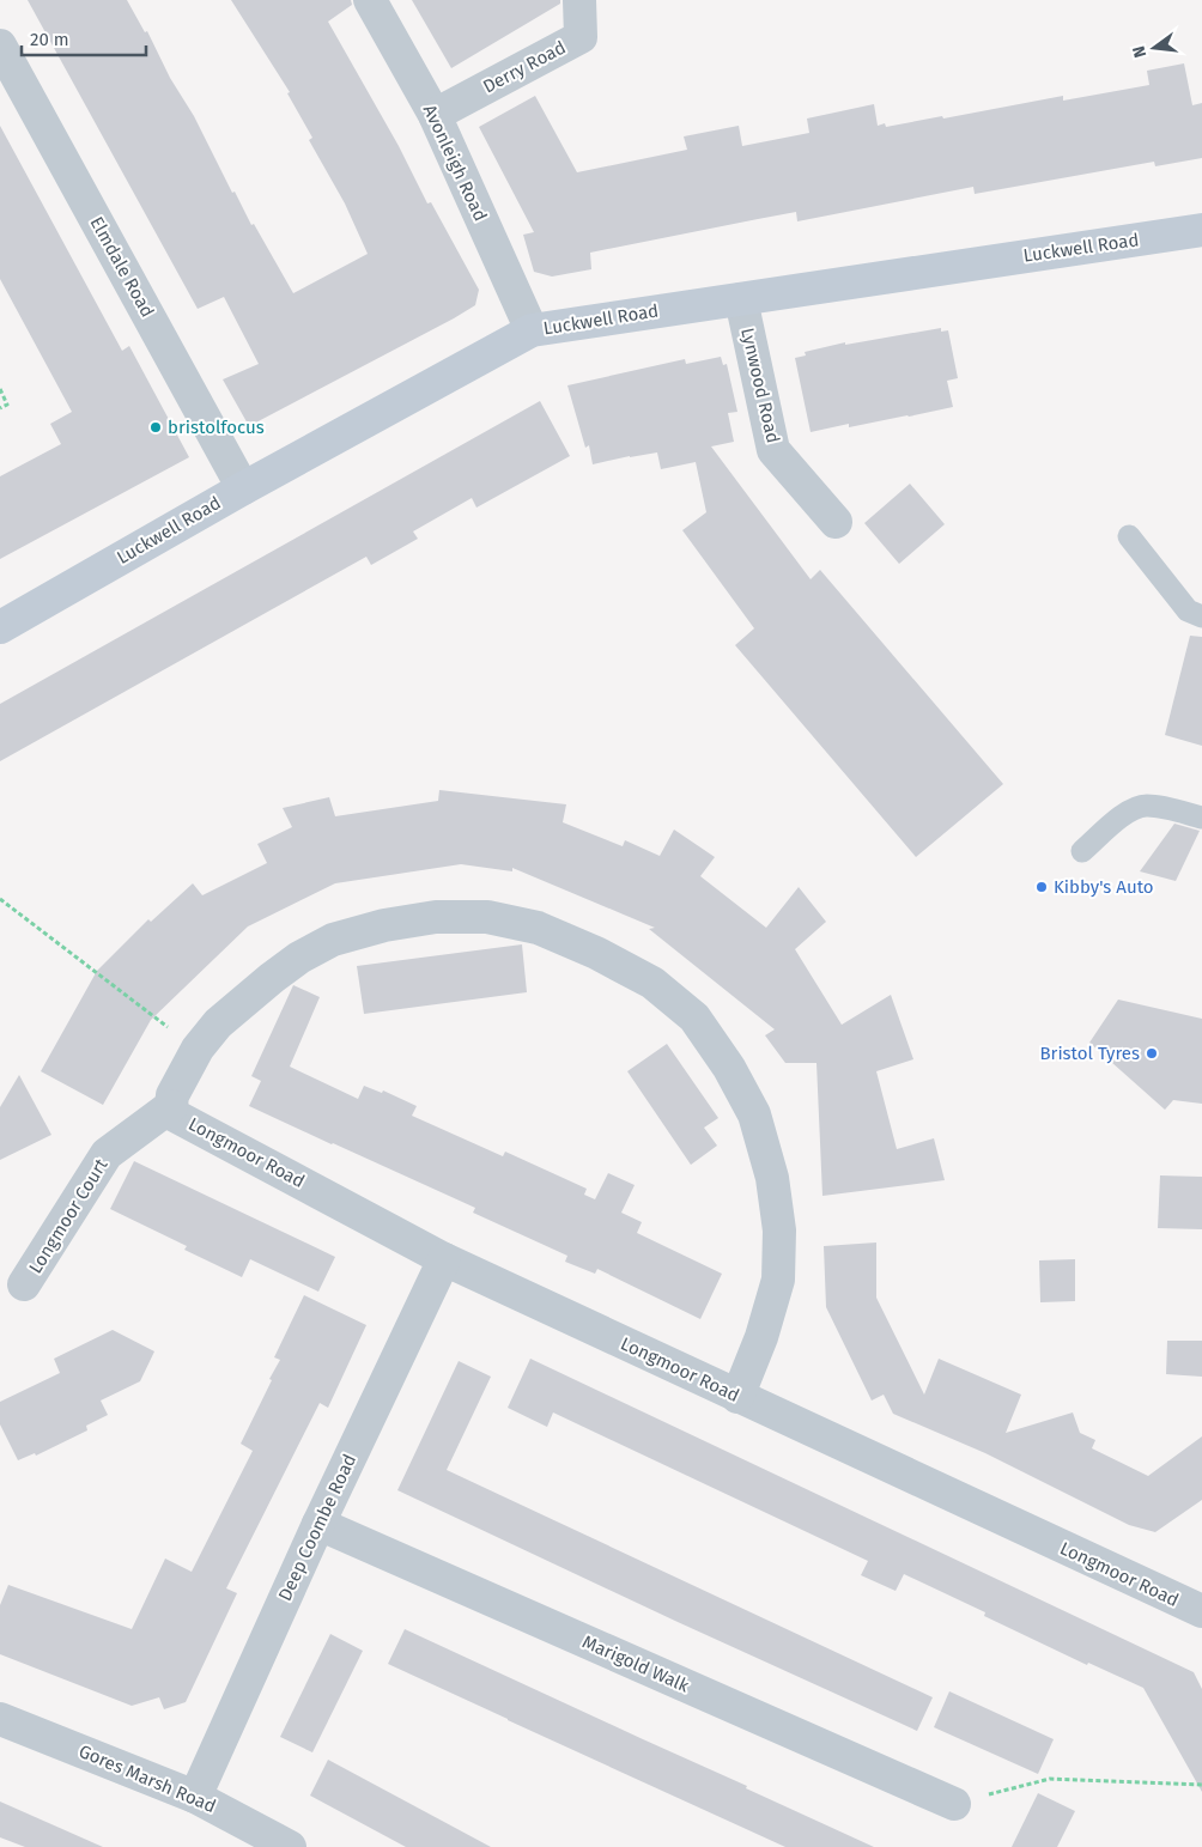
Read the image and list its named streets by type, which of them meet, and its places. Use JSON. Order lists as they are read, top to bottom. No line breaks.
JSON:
{"streets":{"street":["Derry Road","Avonleigh Road","Luckwell Road","Elmdale Road","Lynwood Road","Longmoor Road","Longmoor Court","Deep Coombe Road","Marigold Walk","Gores Marsh Road"]},"crossings":[["Derry Road","Avonleigh Road"],["Avonleigh Road","Luckwell Road"],["Luckwell Road","Elmdale Road"],["Luckwell Road","Lynwood Road"],["Longmoor Road","Longmoor Court"],["Longmoor Road","Deep Coombe Road"],["Deep Coombe Road","Marigold Walk"],["Deep Coombe Road","Gores Marsh Road"]],"places":["bristolfocus","Kibby's Auto","Bristol Tyres"],"scale_bar":"20 m","north":"left"}
